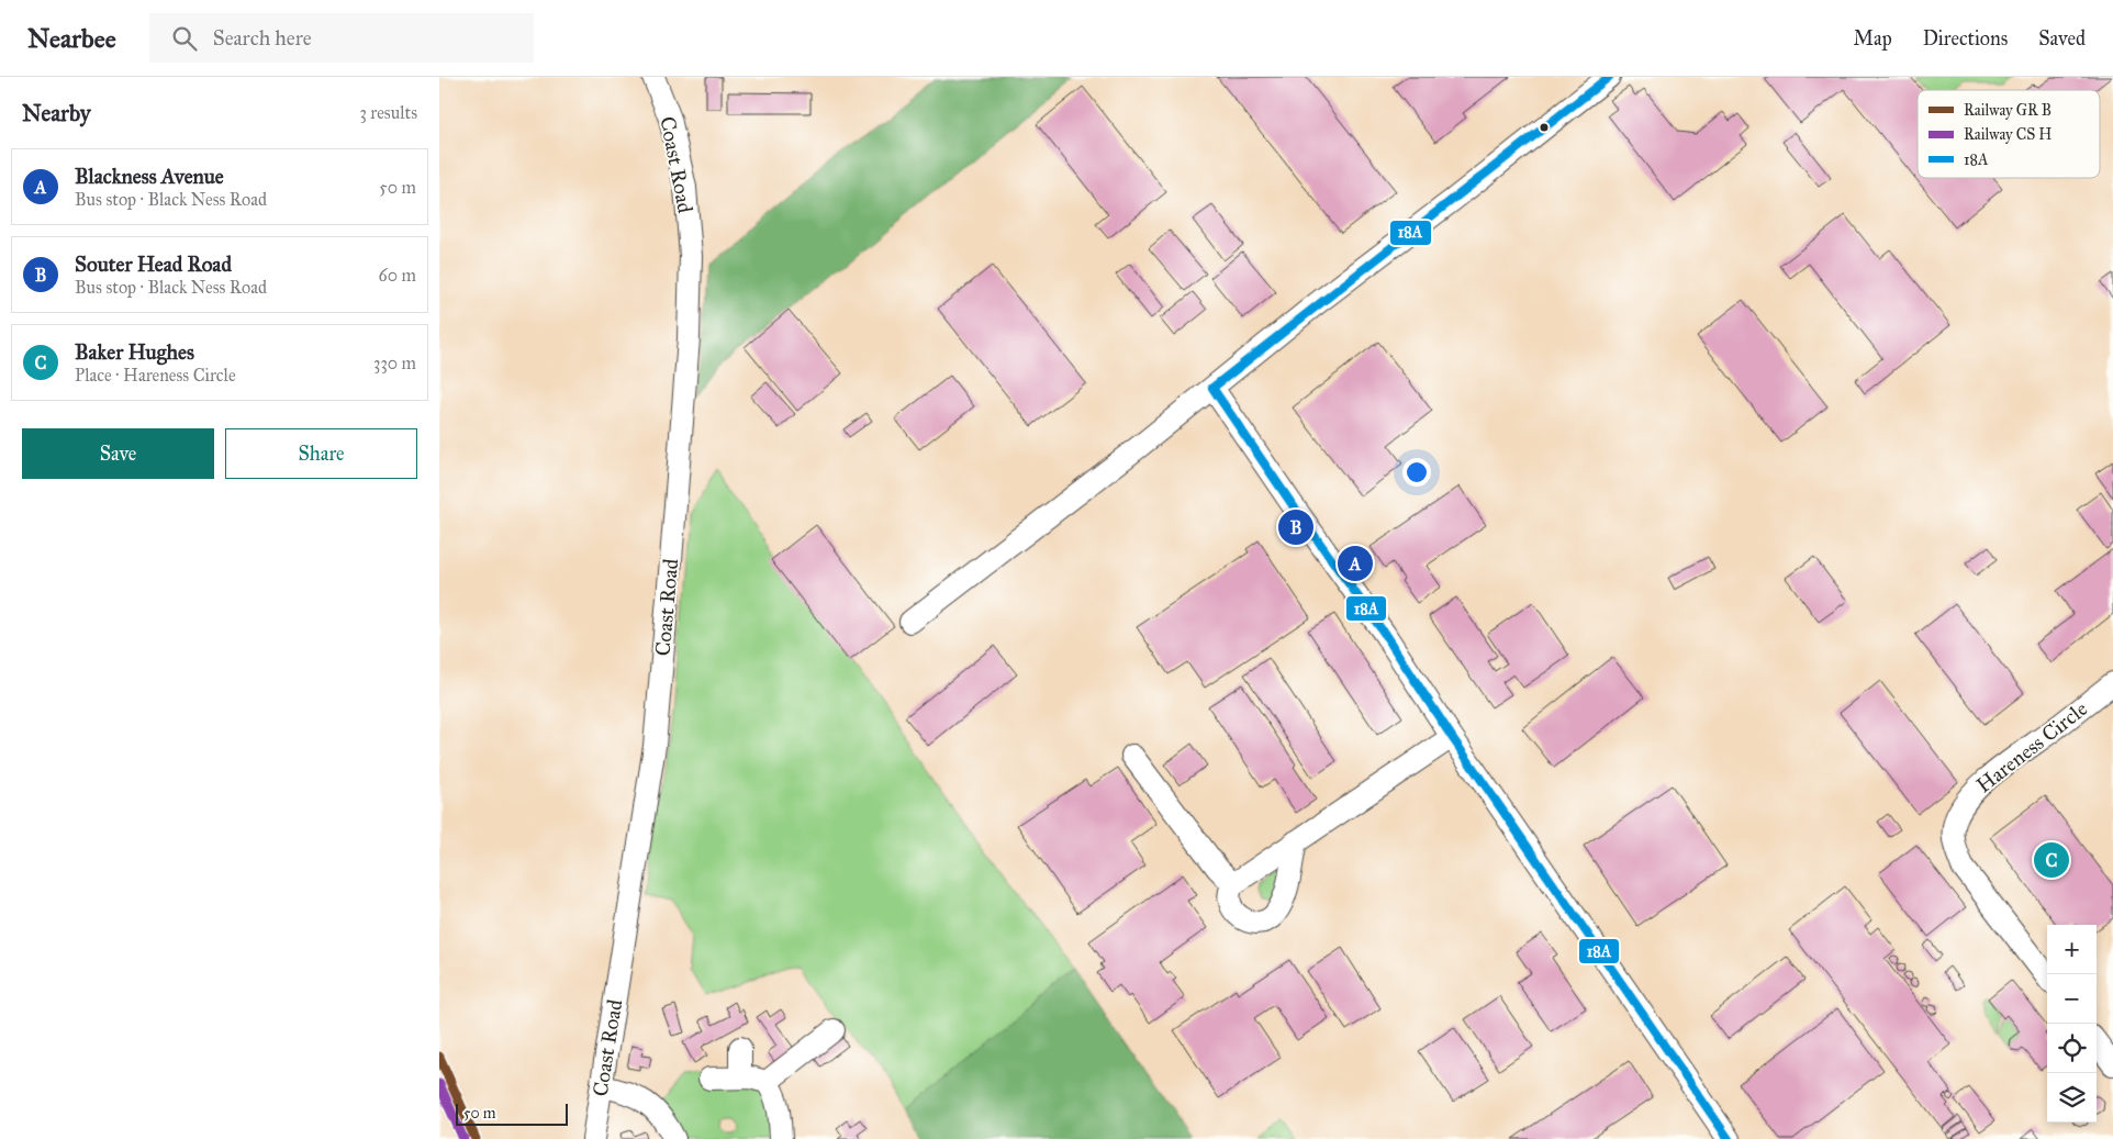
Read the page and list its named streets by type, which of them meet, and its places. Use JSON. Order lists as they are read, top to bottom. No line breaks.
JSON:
{"streets":{"street":["Coast Road","Hareness Circle"]},"lines":["transit line 18A"],"legend":["Railway GR B","Railway CS H","18A"],"scale_bar":"50 m","page":{"header":"Nearbee","search":"Search here","nav":["Map","Directions","Saved"],"heading":["Nearby","3 results"],"list":[{"mark":"A","name":"Blackness Avenue","note":"Bus stop · Black Ness Road","value":"50 m"},{"mark":"B","name":"Souter Head Road","note":"Bus stop · Black Ness Road","value":"60 m"},{"mark":"C","name":"Baker Hughes","note":"Place · Hareness Circle","value":"330 m"}],"buttons":["Save","Share"],"pins":["B","A","C"],"map_buttons":["+","−"],"scale":"50 m"}}
